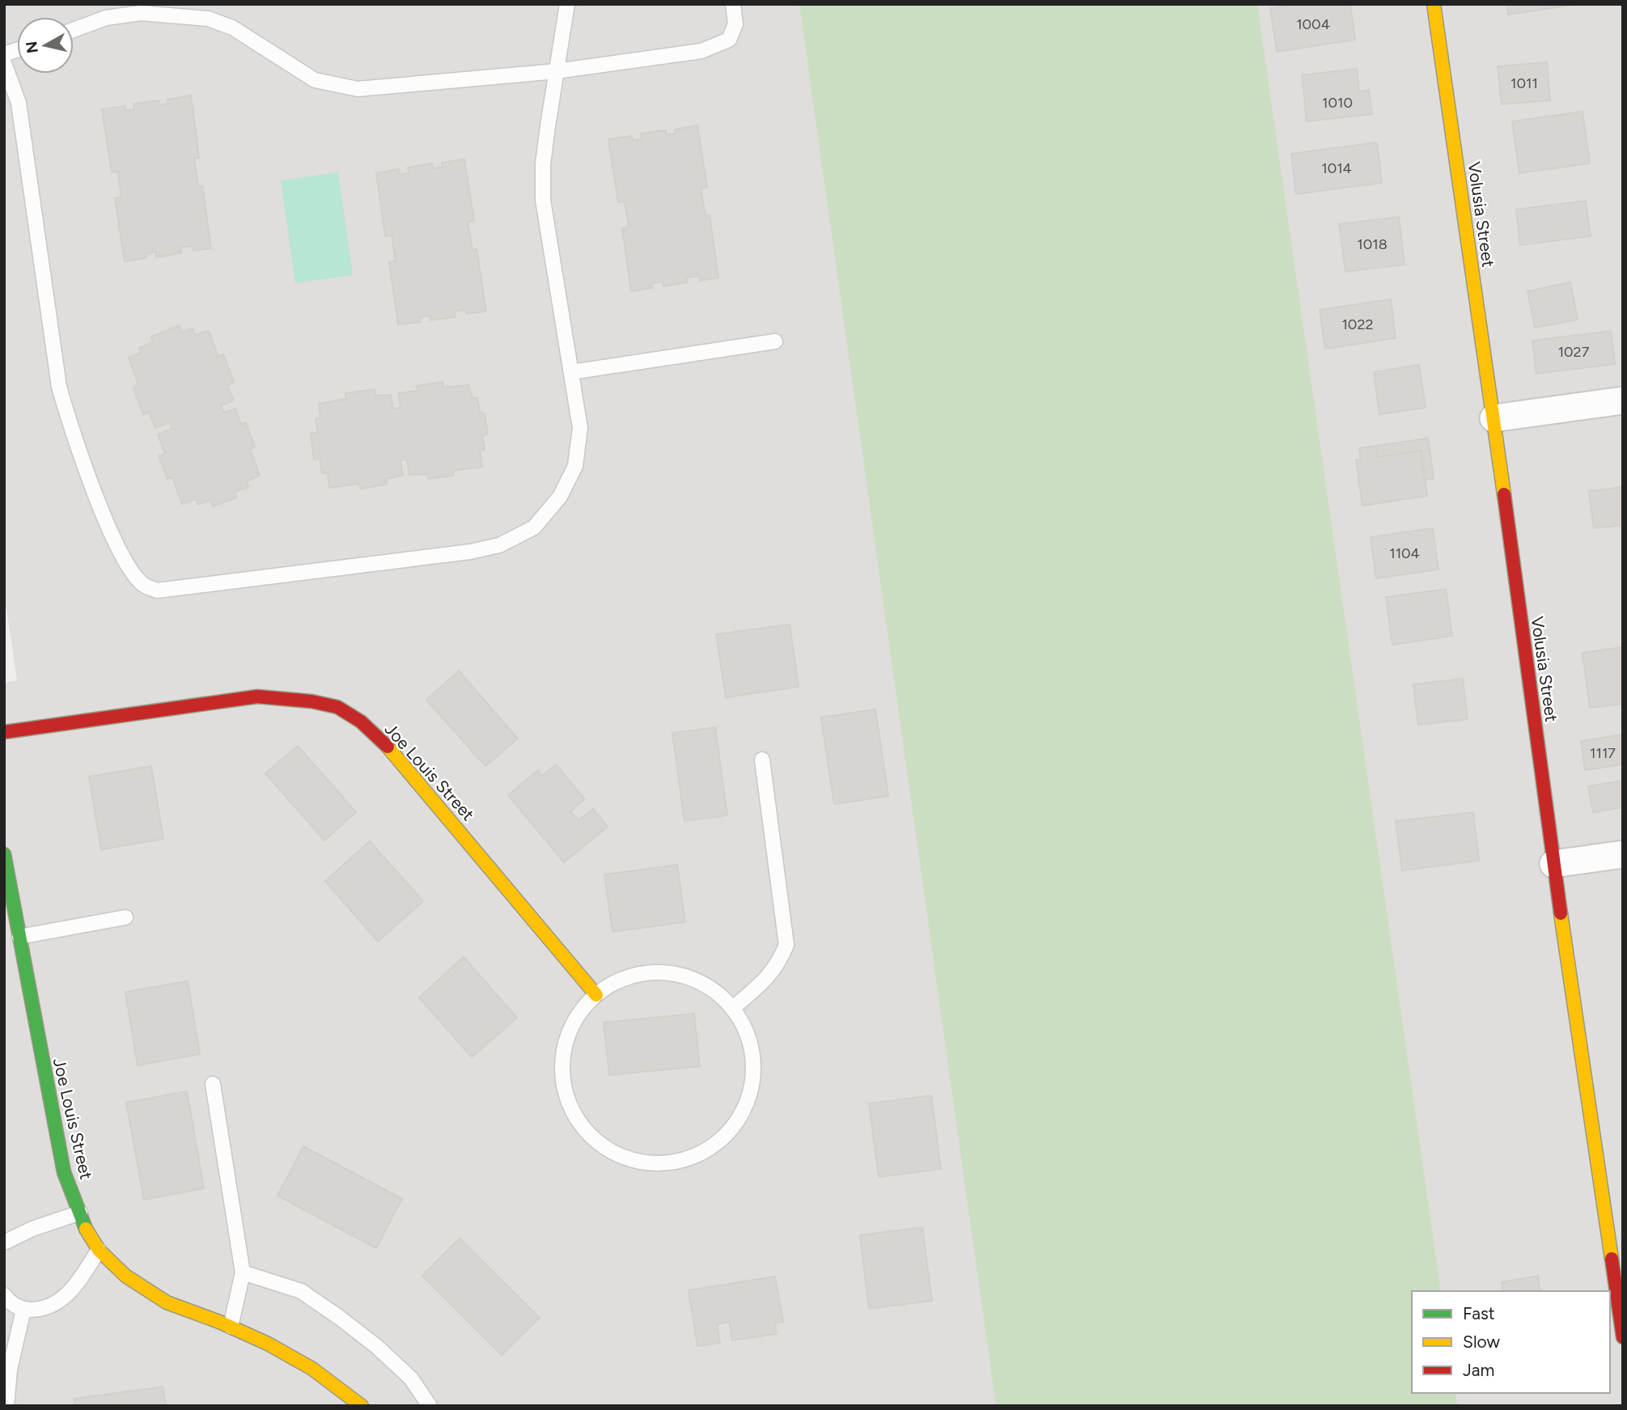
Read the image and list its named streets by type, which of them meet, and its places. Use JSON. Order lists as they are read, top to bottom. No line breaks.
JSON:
{"streets":{"street":["Volusia Street","Joe Louis Street"]},"house_numbers":["1004","1011","1010","1014","1018","1022","1027","1104","1117"],"legend":["Fast","Slow","Jam"],"north":"left"}
